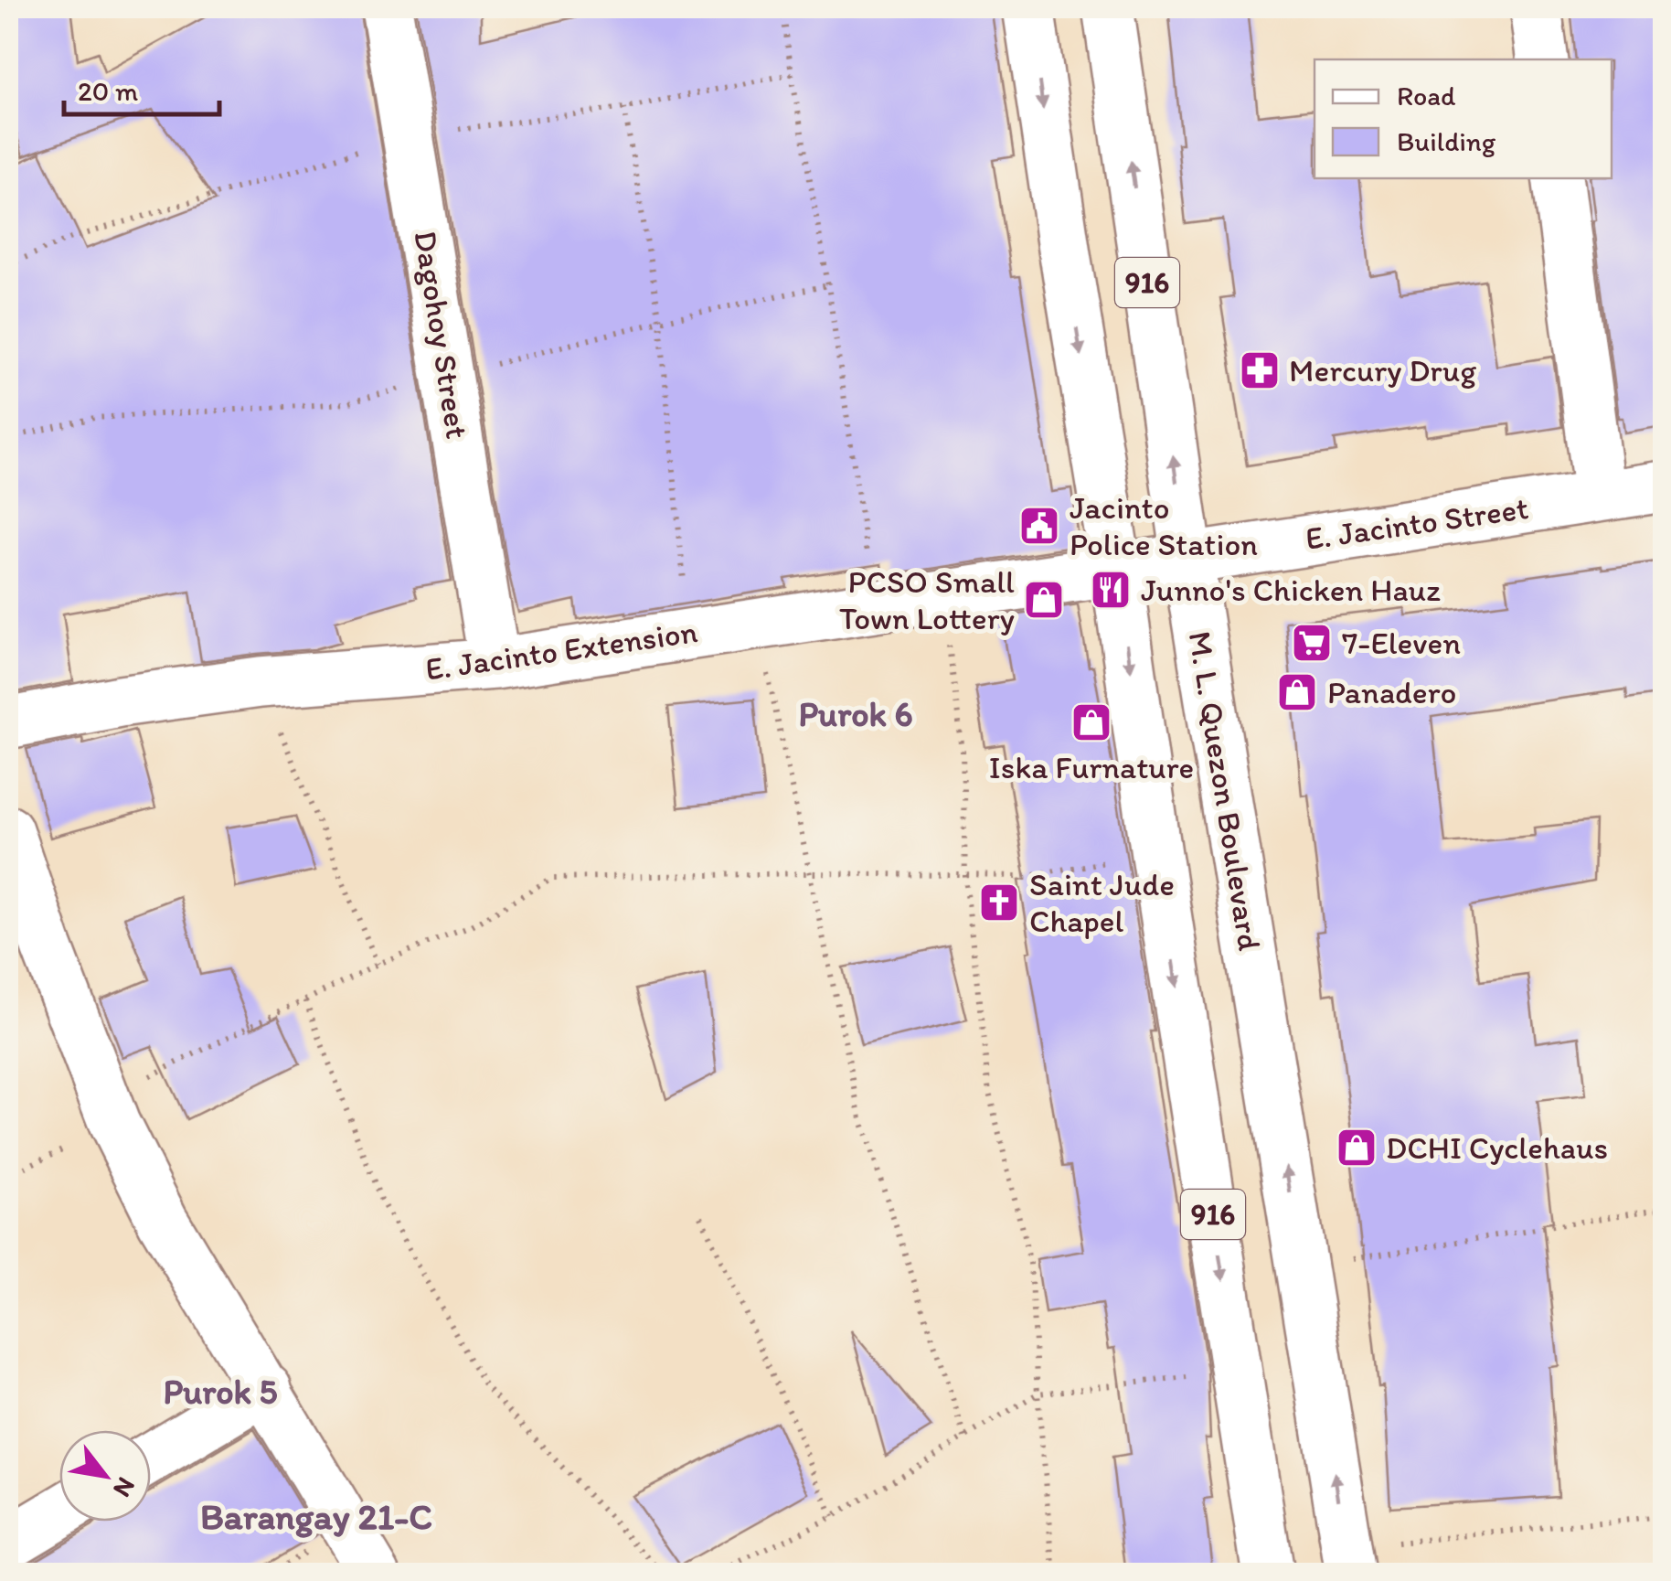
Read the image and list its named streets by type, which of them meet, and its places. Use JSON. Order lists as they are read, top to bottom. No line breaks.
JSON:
{"streets":{"street":["916","Dagohoy Street","E. Jacinto Street","E. Jacinto Extension","M. L. Quezon Boulevard"]},"crossings":[["916","E. Jacinto Street"],["916","E. Jacinto Extension"],["Dagohoy Street","E. Jacinto Extension"],["E. Jacinto Street","E. Jacinto Extension"],["E. Jacinto Street","M. L. Quezon Boulevard"]],"districts":["Purok 6","Purok 5","Barangay 21-C"],"places":{"pharmacy":["Mercury Drug"],"public building":["Jacinto Police Station"],"restaurant":["Junno's Chicken Hauz"],"shop":["PCSO Small Town Lottery","Panadero","Iska Furnature","DCHI Cyclehaus"],"supermarket":["7-Eleven"],"church":["Saint Jude Chapel"]},"legend":["Road","Building"],"scale_bar":"20 m","north":"bottom right"}
